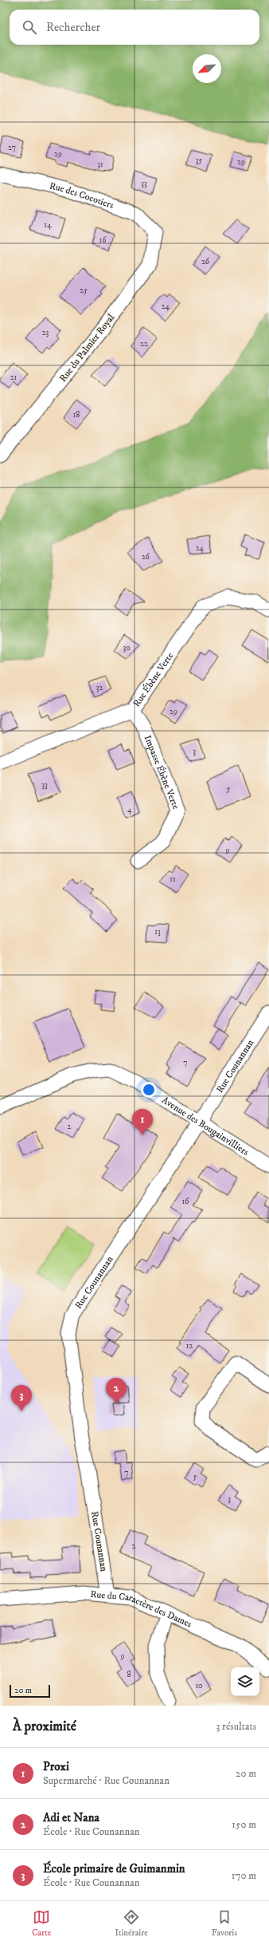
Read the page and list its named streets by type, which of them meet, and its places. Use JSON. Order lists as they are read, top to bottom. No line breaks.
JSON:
{"streets":{"street":["Rue des Cocotiers","Rue du Palmier Royal","Rue Ébène Verte","Impasse Ébène Verte","Rue Counannan","Avenue des Bougainvilliers","Rue du Caractère des Dames"]},"crossings":[["Rue des Cocotiers","Rue du Palmier Royal"],["Rue Ébène Verte","Impasse Ébène Verte"],["Rue Counannan","Avenue des Bougainvilliers"],["Rue Counannan","Rue du Caractère des Dames"]],"house_numbers":["27","29","35","29","31","33","14","16","26","25","24","23","22","21","18","24","26","30","32","29","3","33","5","4","9","11","13","7","2","16","12","7","5","3","2","9","8","10"],"scale_bar":"20 m","north":"bottom left","page":{"search":"Rechercher","pins":["1","2","3"],"scale":"20 m","heading":["À proximité","3 résultats"],"list":[{"mark":"1","name":"Proxi","note":"Supermarché · Rue Counannan","value":"20 m"},{"mark":"2","name":"Adi et Nana","note":"École · Rue Counannan","value":"150 m"},{"mark":"3","name":"École primaire de Guimanmin","note":"École · Rue Counannan","value":"170 m"}],"nav":["Carte","Itinéraire","Favoris"]}}
